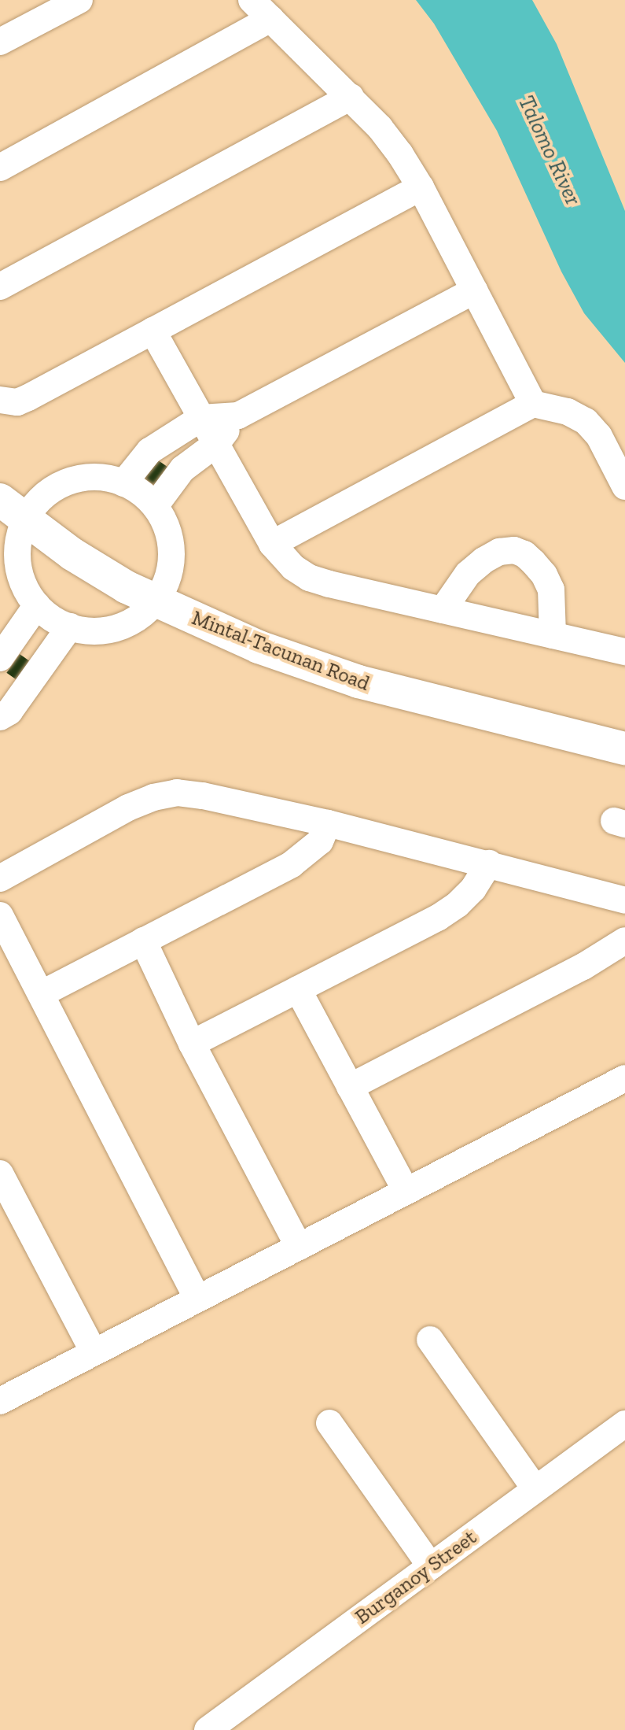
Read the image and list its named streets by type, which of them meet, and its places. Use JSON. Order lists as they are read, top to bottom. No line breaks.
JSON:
{"streets":{"street":["Mintal-Tacunan Road","Burganoy Street"]},"water":["Talomo River"]}
